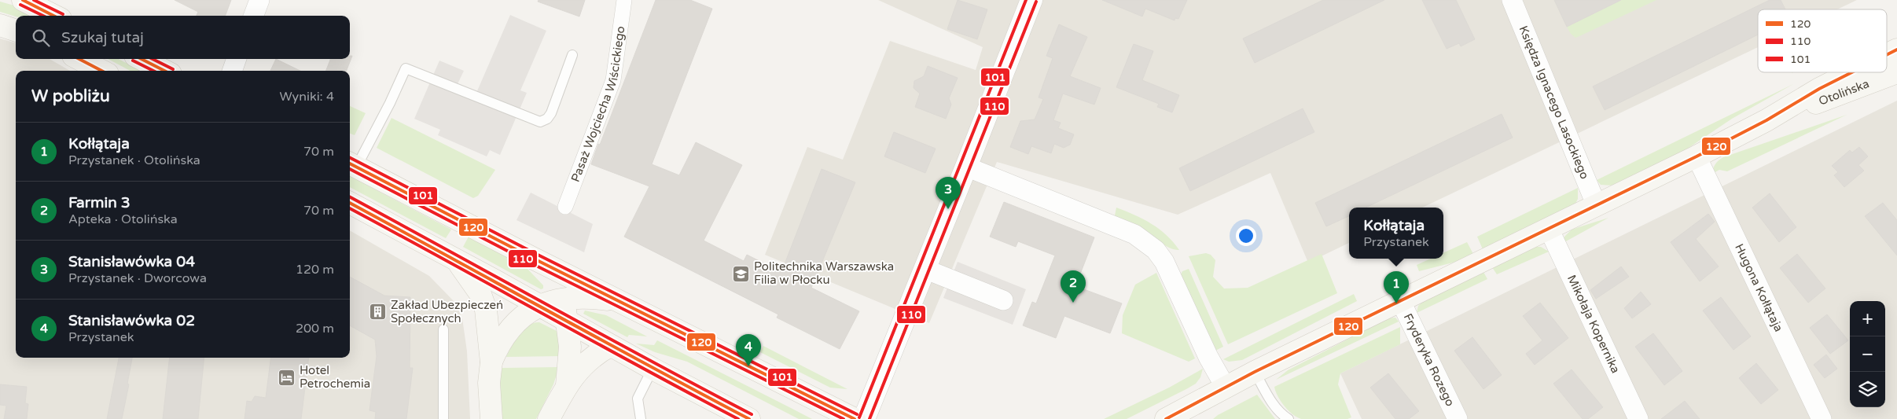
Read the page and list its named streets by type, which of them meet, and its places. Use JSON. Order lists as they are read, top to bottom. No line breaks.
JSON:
{"streets":{"main road":["Otolińska"],"street":["Księdza Ignacego Lasockiego","Pasaż Wojciecha Wiścickiego","Hugona Kołłątaja","Mikołaja Kopernika","Fryderyka Rozego"]},"crossings":[["Otolińska","Księdza Ignacego Lasockiego"],["Otolińska","Hugona Kołłątaja"],["Otolińska","Mikołaja Kopernika"],["Otolińska","Fryderyka Rozego"]],"places":{"school or university":["Politechnika Warszawska Filia w Płocku"],"building":["Zakład Ubezpieczeń Społecznych"],"hotel":["Hotel Petrochemia"]},"lines":["transit line 120","transit line 101","transit line 110"],"legend":["120","110","101"],"page":{"search":"Szukaj tutaj","heading":["W pobliżu","Wyniki: 4"],"list":[{"mark":"1","name":"Kołłątaja","note":"Przystanek · Otolińska","value":"70 m"},{"mark":"2","name":"Farmin 3","note":"Apteka · Otolińska","value":"70 m"},{"mark":"3","name":"Stanisławówka 04","note":"Przystanek · Dworcowa","value":"120 m"},{"mark":"4","name":"Stanisławówka 02","note":"Przystanek","value":"200 m"}],"pins":["3","2","1","4"],"popup":["Kołłątaja","Przystanek"],"map_buttons":["+","−"]}}
